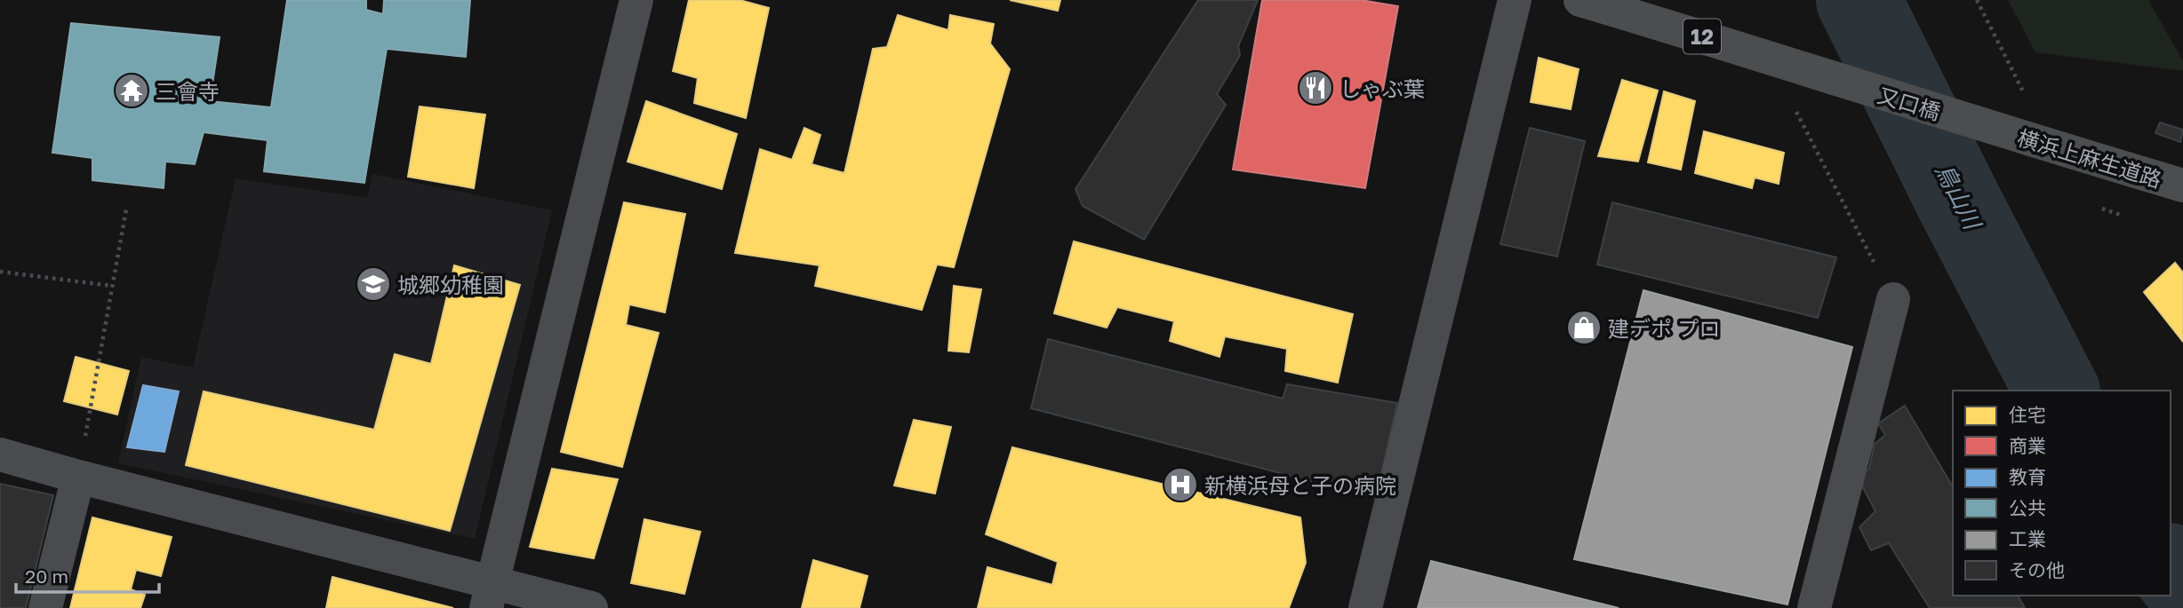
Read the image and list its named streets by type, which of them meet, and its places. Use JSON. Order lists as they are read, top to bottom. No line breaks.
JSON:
{"streets":{"main road":["12","又口橋","横浜上麻生道路"]},"crossings":[["12","又口橋"],["又口橋","横浜上麻生道路"]],"water":["鳥山川"],"places":{"restaurant":["しゃぶ葉"],"temple":["三會寺"],"school or university":["城郷幼稚園"],"shop":["建デポ プロ"],"hospital":["新横浜母と子の病院"]},"legend":["住宅","商業","教育","公共","工業","その他"],"scale_bar":"20 m"}
